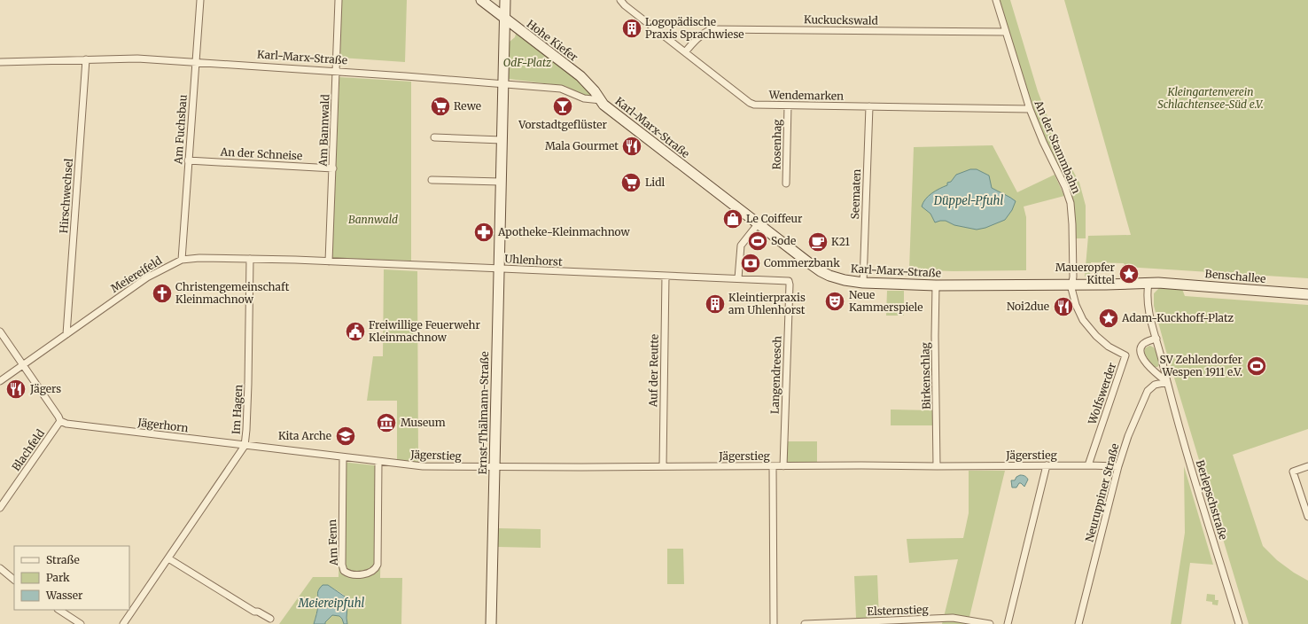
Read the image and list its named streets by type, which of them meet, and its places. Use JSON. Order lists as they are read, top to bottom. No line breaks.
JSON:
{"streets":{"street":["Kuckuckswald","Hohe Kiefer","Karl-Marx-Straße","Wendemarken","Am Fuchsbau","Am Bannwald","Rosenhag","An der Stammbahn","An der Schneise","Seematen","Hirschwechsel","Uhlenhorst","Meiereifeld","Benschallee","Auf der Reutte","Langendreesch","Birkenschlag","Wolfswerder","Im Hagen","Ernst-Thälmann-Straße","Jägerhorn","Blachfeld","Jägerstieg","Neuruppiner Straße","Berlepschstraße","Am Fenn","Elsternstieg"]},"crossings":[["Kuckuckswald","Wendemarken"],["Kuckuckswald","An der Stammbahn"],["Hohe Kiefer","Karl-Marx-Straße"],["Hohe Kiefer","Ernst-Thälmann-Straße"],["Karl-Marx-Straße","Am Fuchsbau"],["Karl-Marx-Straße","Am Bannwald"],["Karl-Marx-Straße","An der Stammbahn"],["Karl-Marx-Straße","Seematen"],["Karl-Marx-Straße","Hirschwechsel"],["Karl-Marx-Straße","Benschallee"],["Karl-Marx-Straße","Birkenschlag"],["Karl-Marx-Straße","Wolfswerder"],["Karl-Marx-Straße","Ernst-Thälmann-Straße"],["Karl-Marx-Straße","Berlepschstraße"],["Wendemarken","Rosenhag"],["Wendemarken","An der Stammbahn"],["Wendemarken","Seematen"],["Am Fuchsbau","An der Schneise"],["Am Fuchsbau","Meiereifeld"],["Am Bannwald","An der Schneise"],["Am Bannwald","Uhlenhorst"],["Am Bannwald","Meiereifeld"],["An der Stammbahn","Wolfswerder"],["Hirschwechsel","Meiereifeld"],["Uhlenhorst","Meiereifeld"],["Uhlenhorst","Auf der Reutte"],["Uhlenhorst","Langendreesch"],["Uhlenhorst","Ernst-Thälmann-Straße"],["Meiereifeld","Im Hagen"],["Auf der Reutte","Jägerstieg"],["Langendreesch","Jägerstieg"],["Birkenschlag","Jägerstieg"],["Wolfswerder","Jägerstieg"],["Im Hagen","Jägerhorn"],["Ernst-Thälmann-Straße","Jägerstieg"],["Jägerhorn","Blachfeld"],["Jägerhorn","Jägerstieg"],["Jägerhorn","Am Fenn"],["Jägerstieg","Neuruppiner Straße"],["Jägerstieg","Am Fenn"],["Neuruppiner Straße","Berlepschstraße"]],"water":["Düppel-Pfuhl","Meiereipfuhl"],"parks":["OdF-Platz","Kleingartenverein Schlachtensee-Süd e.V.","Bannwald"],"places":{"building":["Logopädische Praxis Sprachwiese","Kleintierpraxis am Uhlenhorst"],"supermarket":["Rewe","Lidl"],"bar":["Vorstadtgeflüster"],"restaurant":["Mala Gourmet","Noi2due","Jägers"],"shop":["Le Coiffeur"],"pharmacy":["Apotheke-Kleinmachnow"],"sports":["Sode","SV Zehlendorfer Wespen 1911 e.V."],"cafe":["K21"],"bank":["Commerzbank"],"place":["Maueropfer Kittel","Adam-Kuckhoff-Platz"],"church":["Christengemeinschaft Kleinmachnow"],"theatre":["Neue Kammerspiele"],"public building":["Freiwillige Feuerwehr Kleinmachnow"],"museum":["Museum"],"school or university":["Kita Arche"]},"legend":["Straße","Park","Wasser"]}
